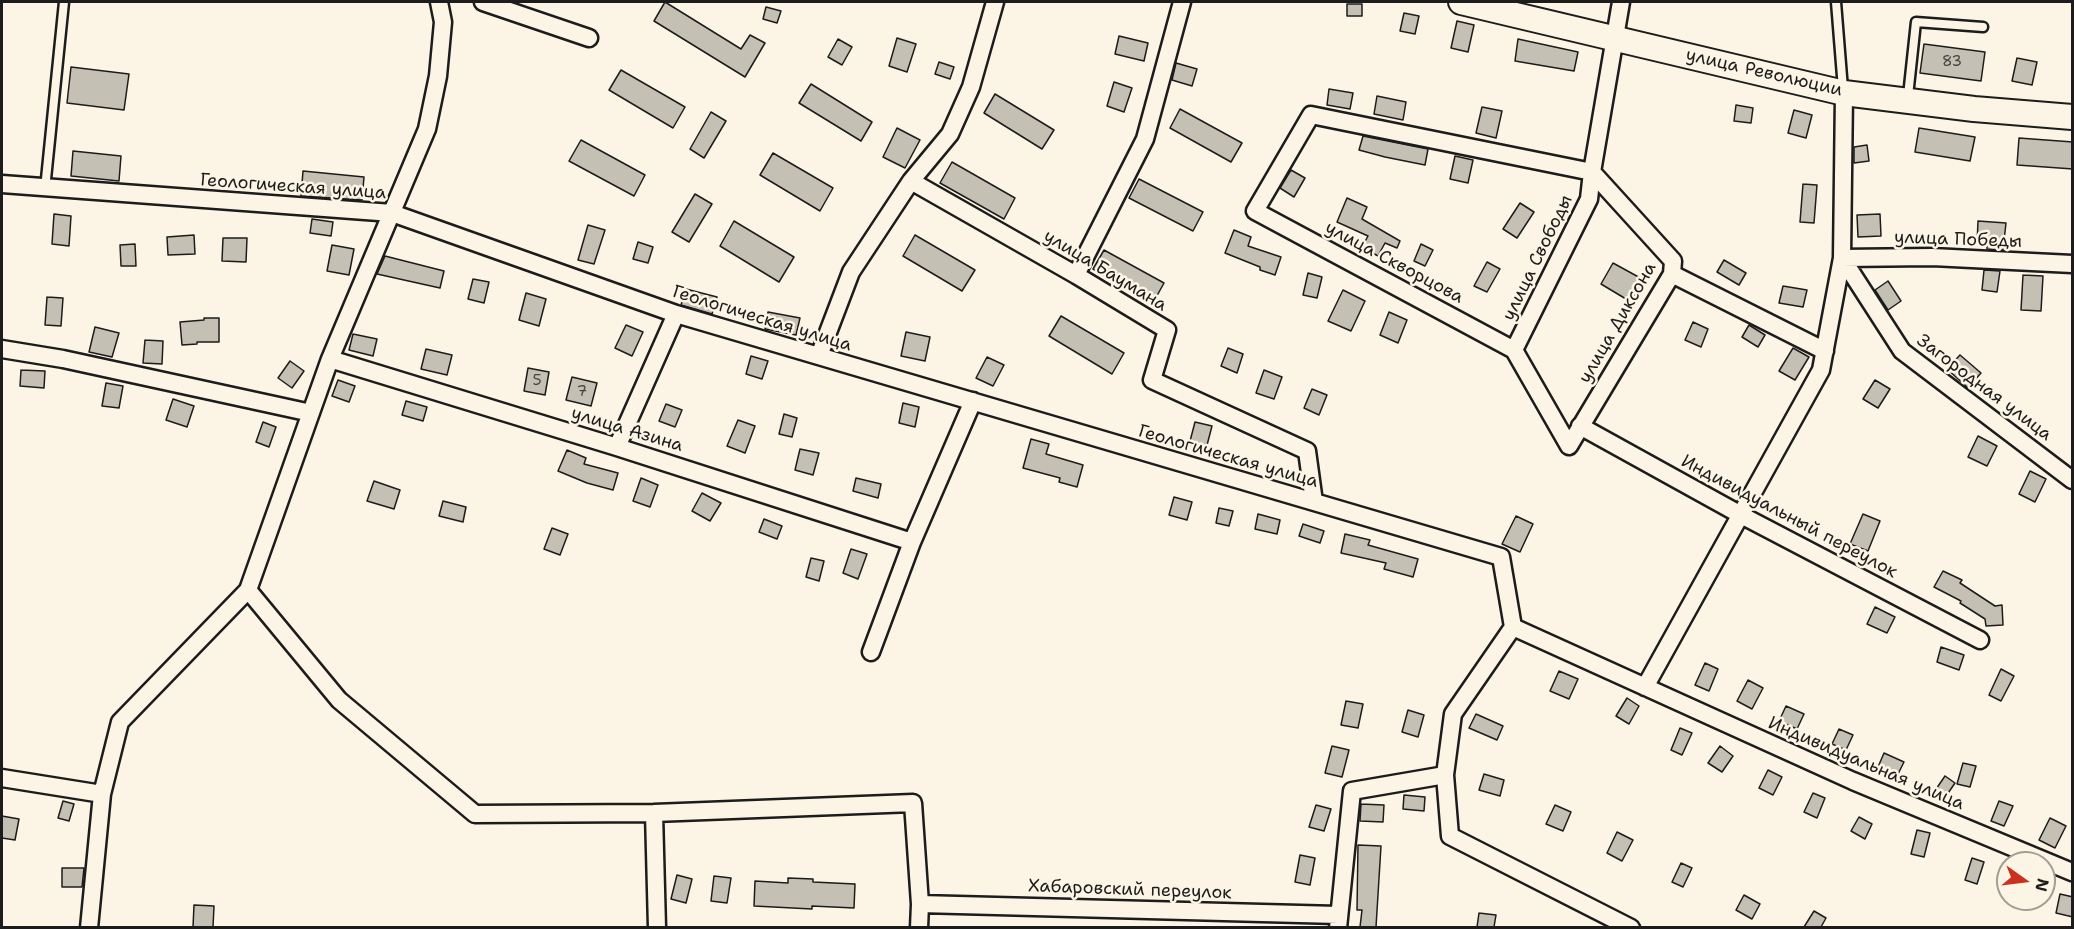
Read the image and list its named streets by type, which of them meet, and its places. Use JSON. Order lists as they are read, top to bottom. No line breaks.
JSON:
{"streets":{"street":["улица Революции","Геологическая улица","улица Победы","улица Свободы","улица Скворцова","улица Баумана","улица Диксона","Загородная улица","улица Азина","Индивидуальный переулок","Индивидуальная улица","Хабаровский переулок"]},"crossings":[["улица Революции","улица Свободы"],["Геологическая улица","улица Баумана"],["Геологическая улица","Индивидуальная улица"],["улица Победы","Загородная улица"],["улица Свободы","улица Скворцова"],["улица Свободы","улица Диксона"],["улица Скворцова","улица Диксона"],["улица Диксона","Индивидуальный переулок"]],"house_numbers":["83","5","7"],"north":"right"}
